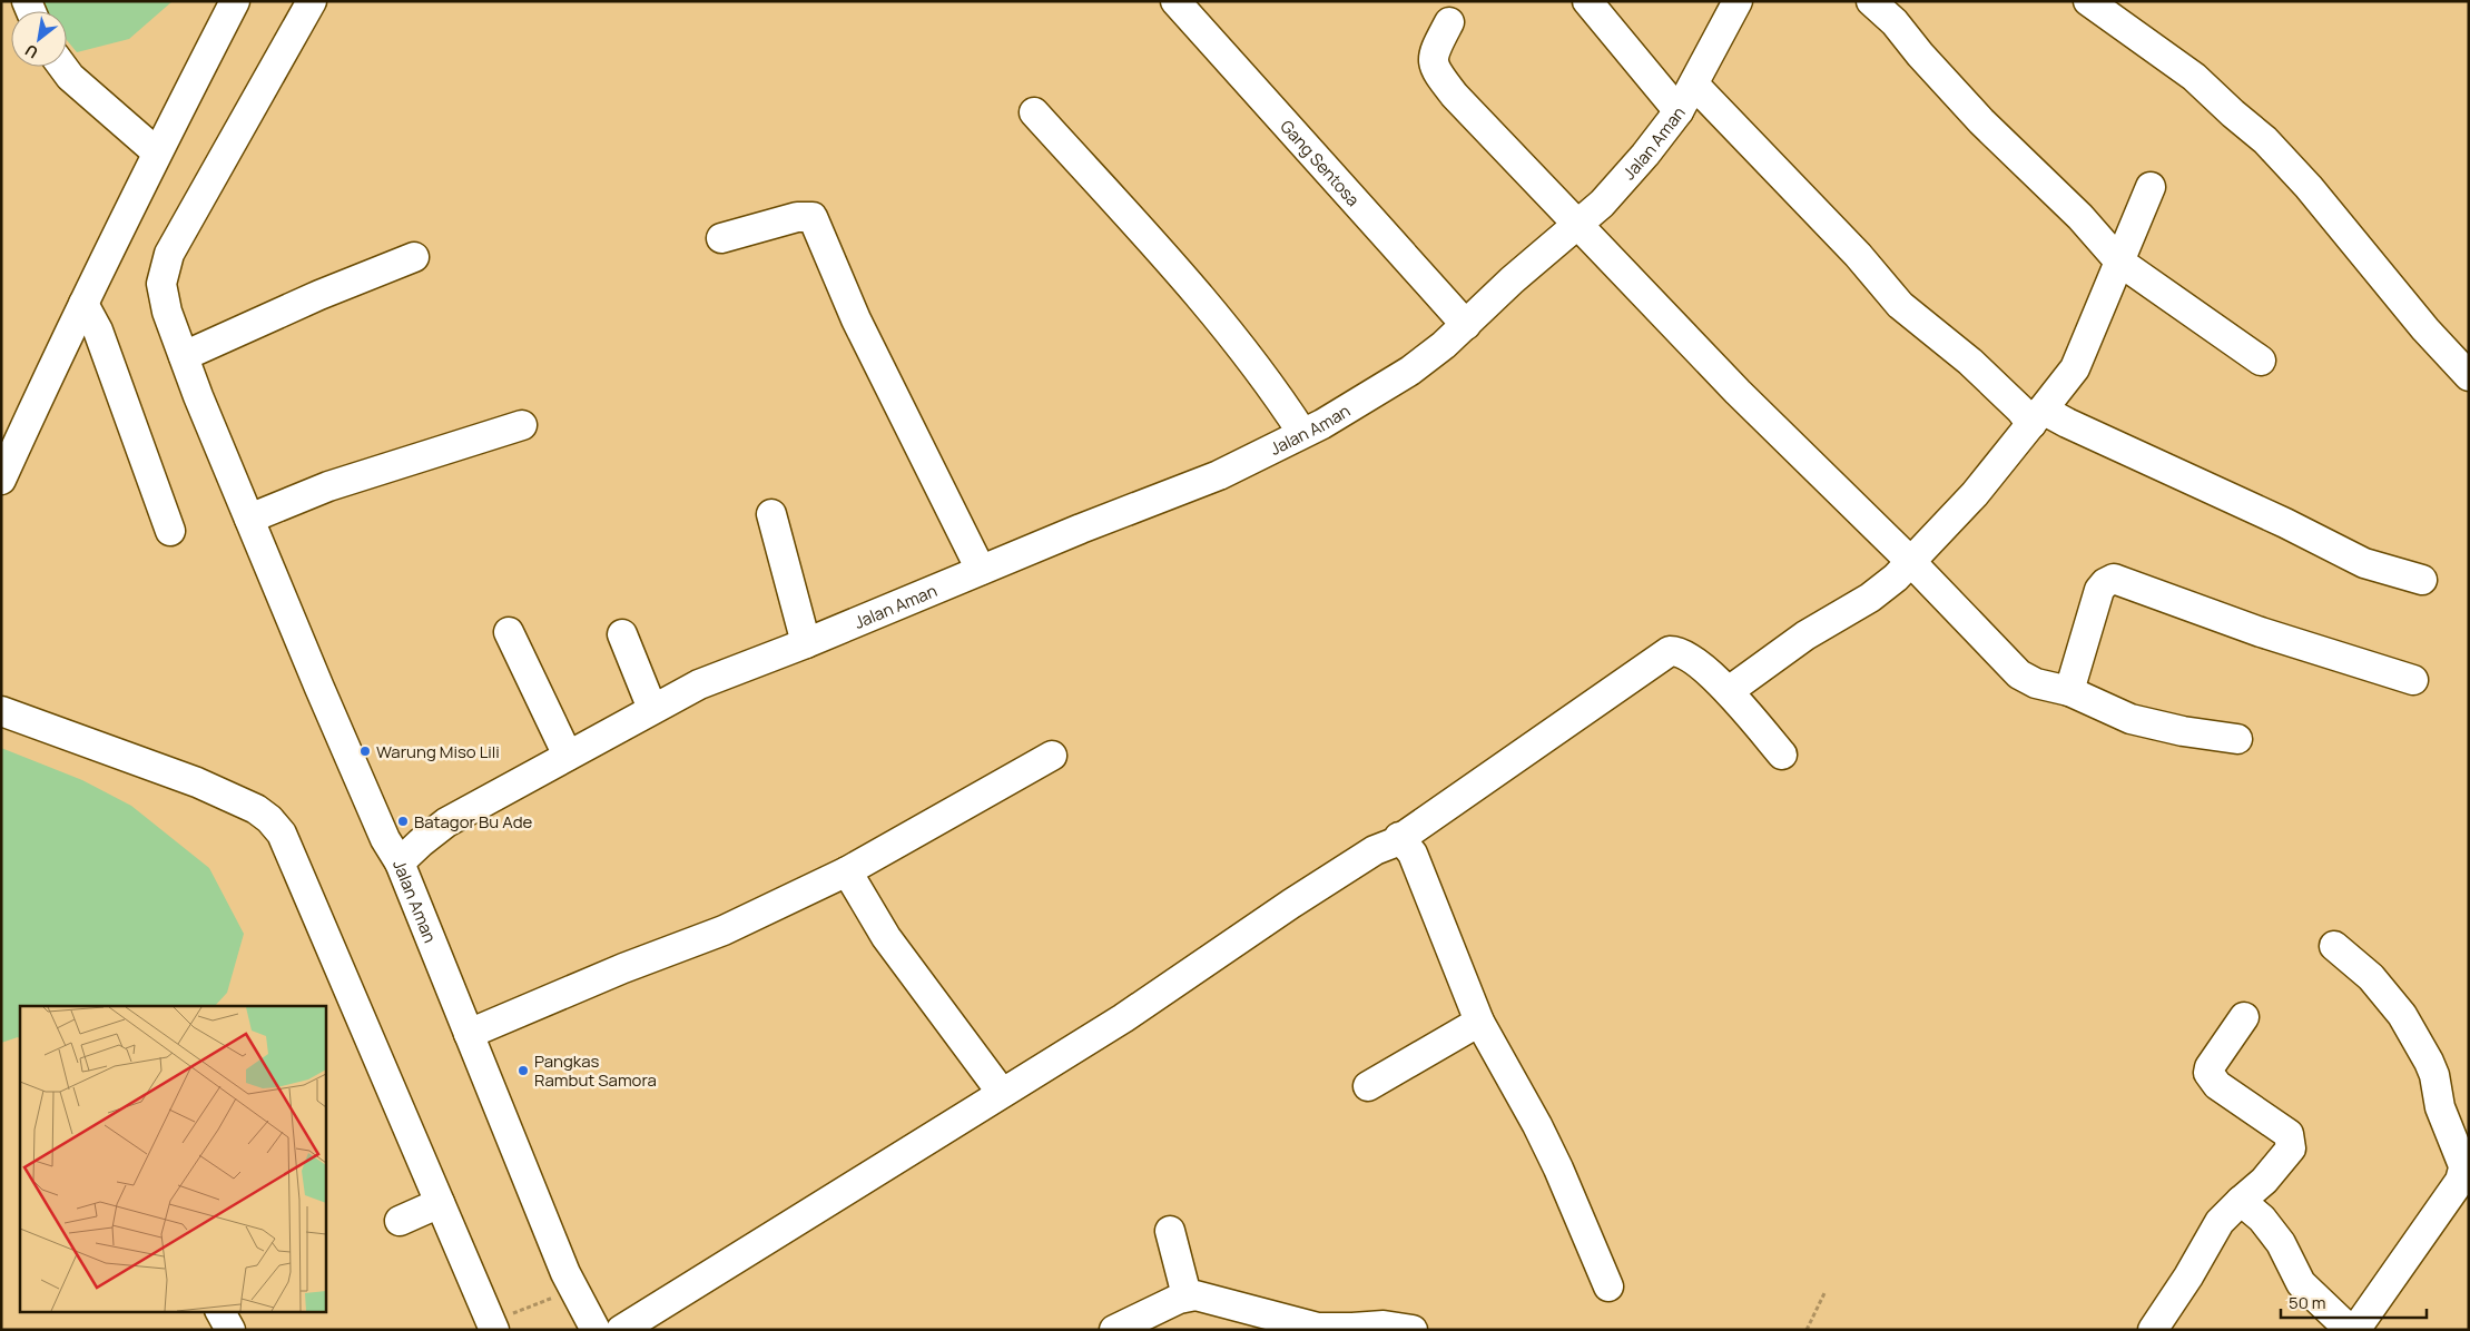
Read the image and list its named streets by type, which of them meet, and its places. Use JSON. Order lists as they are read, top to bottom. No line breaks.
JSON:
{"streets":{"street":["Jalan Aman","Gang Sentosa"]},"crossings":[["Jalan Aman","Gang Sentosa"]],"places":["Warung Miso Lili","Batagor Bu Ade","Pangkas Rambut Samora"],"scale_bar":"50 m","north":"bottom left"}
